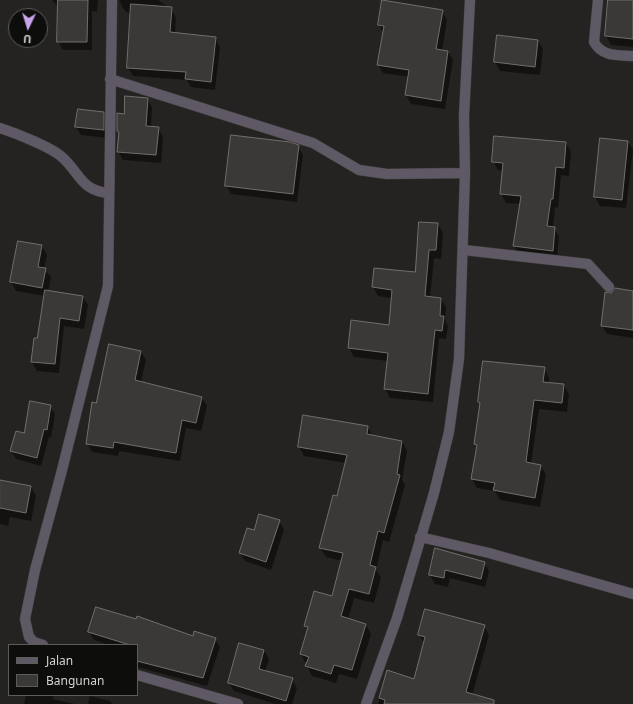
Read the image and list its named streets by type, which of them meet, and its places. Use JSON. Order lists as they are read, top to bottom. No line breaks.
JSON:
{"legend":["Jalan","Bangunan"],"north":"bottom"}
